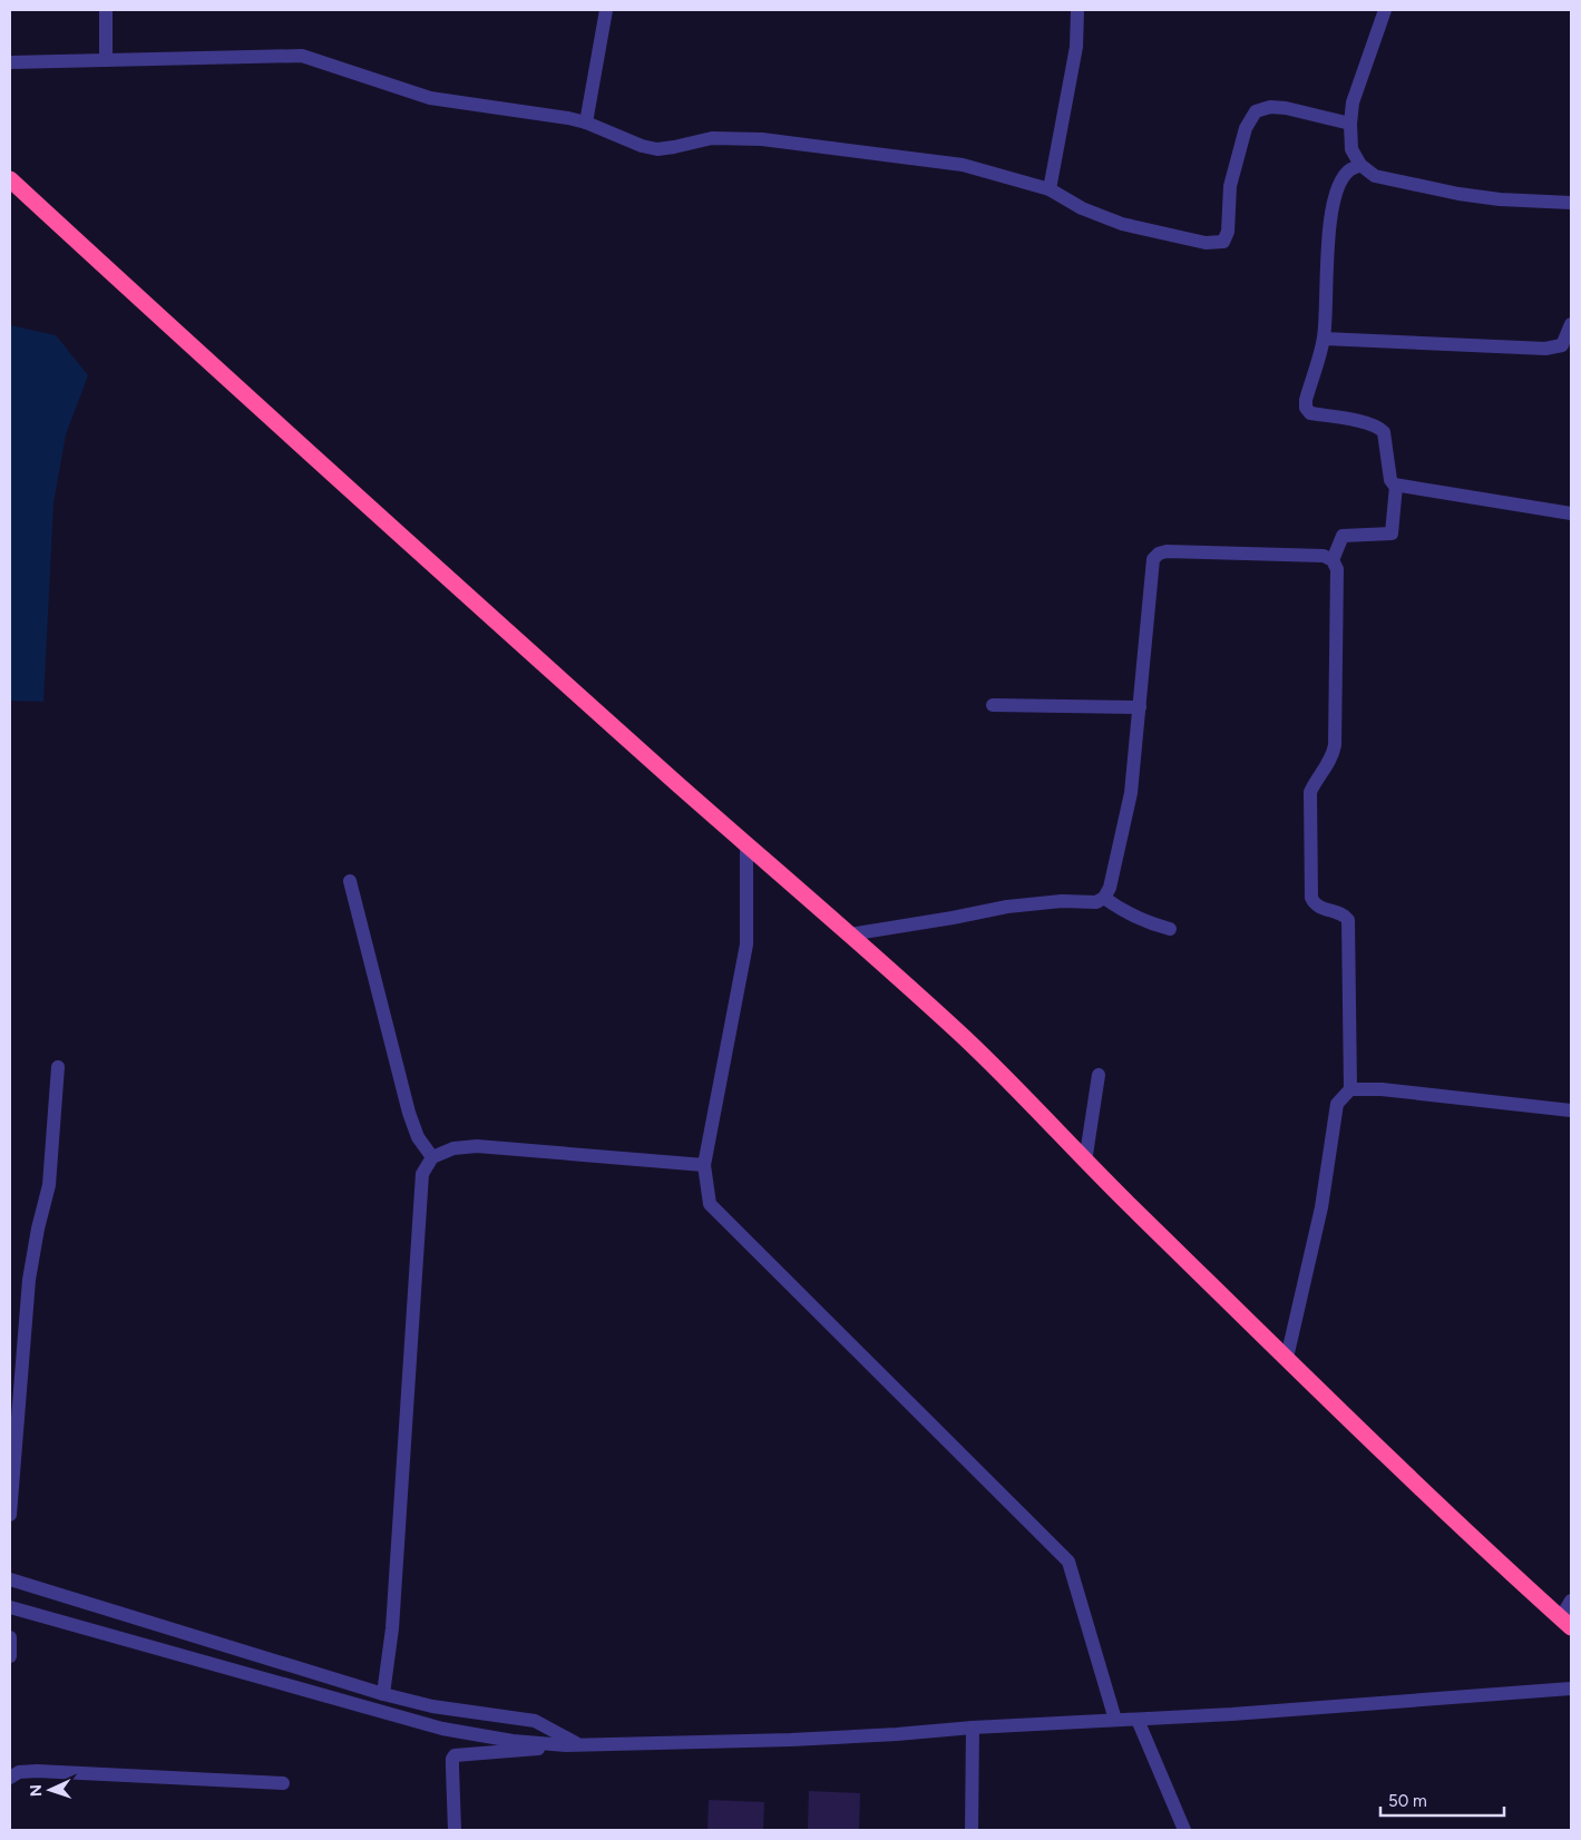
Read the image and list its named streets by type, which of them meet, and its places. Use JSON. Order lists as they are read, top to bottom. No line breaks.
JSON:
{"scale_bar":"50 m","north":"left"}
